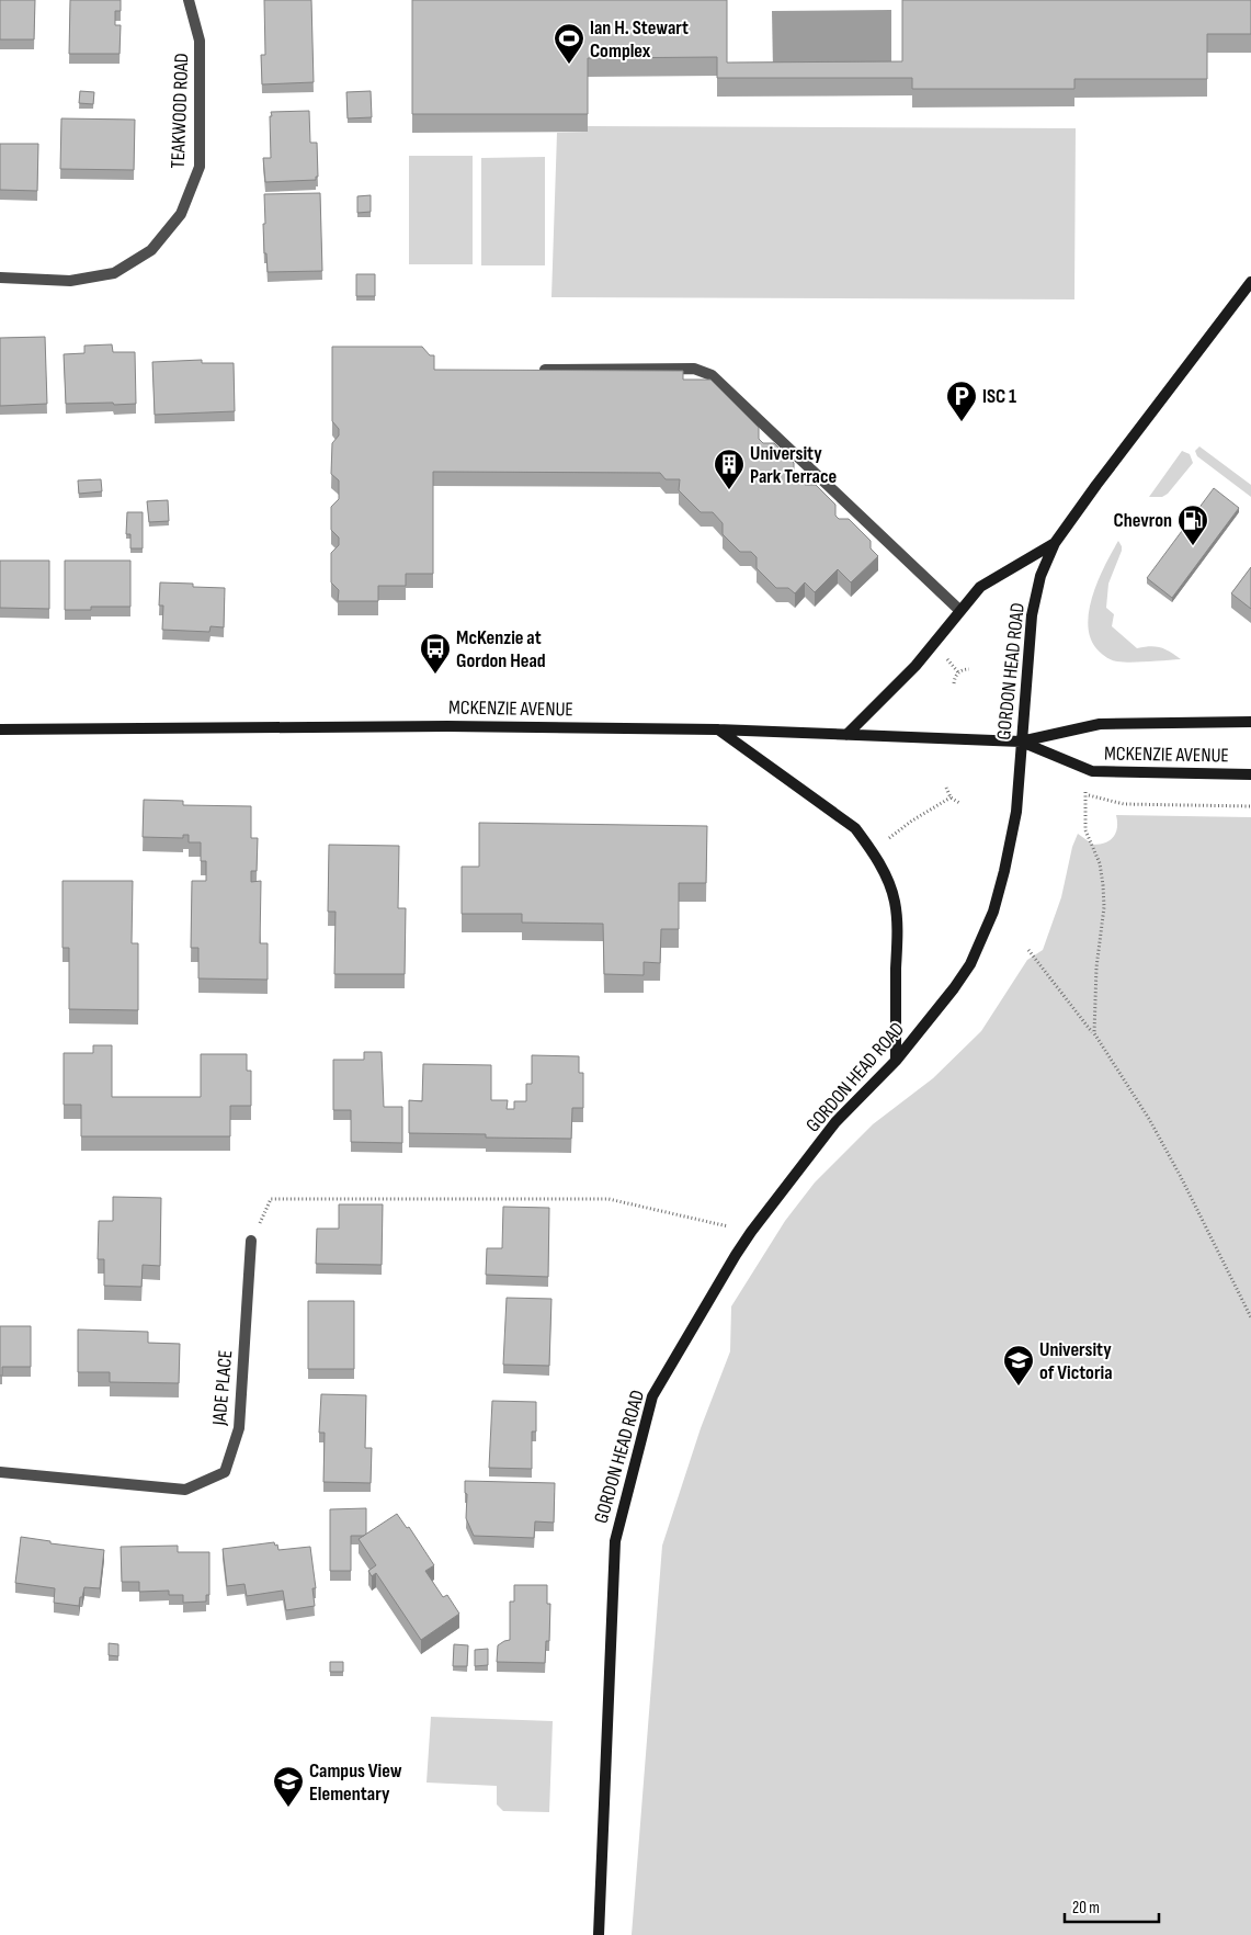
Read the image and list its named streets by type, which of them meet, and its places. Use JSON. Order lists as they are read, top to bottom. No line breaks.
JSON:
{"streets":{"main road":["GORDON HEAD ROAD","MCKENZIE AVENUE"],"street":["TEAKWOOD ROAD","JADE PLACE"]},"crossings":[["GORDON HEAD ROAD","MCKENZIE AVENUE"]],"places":{"sports":["Ian H. Stewart Complex"],"parking":["ISC 1"],"building":["University Park Terrace"],"fuel station":["Chevron"],"bus stop":["McKenzie at Gordon Head"],"school or university":["University of Victoria","Campus View Elementary"]},"scale_bar":"20 m"}
